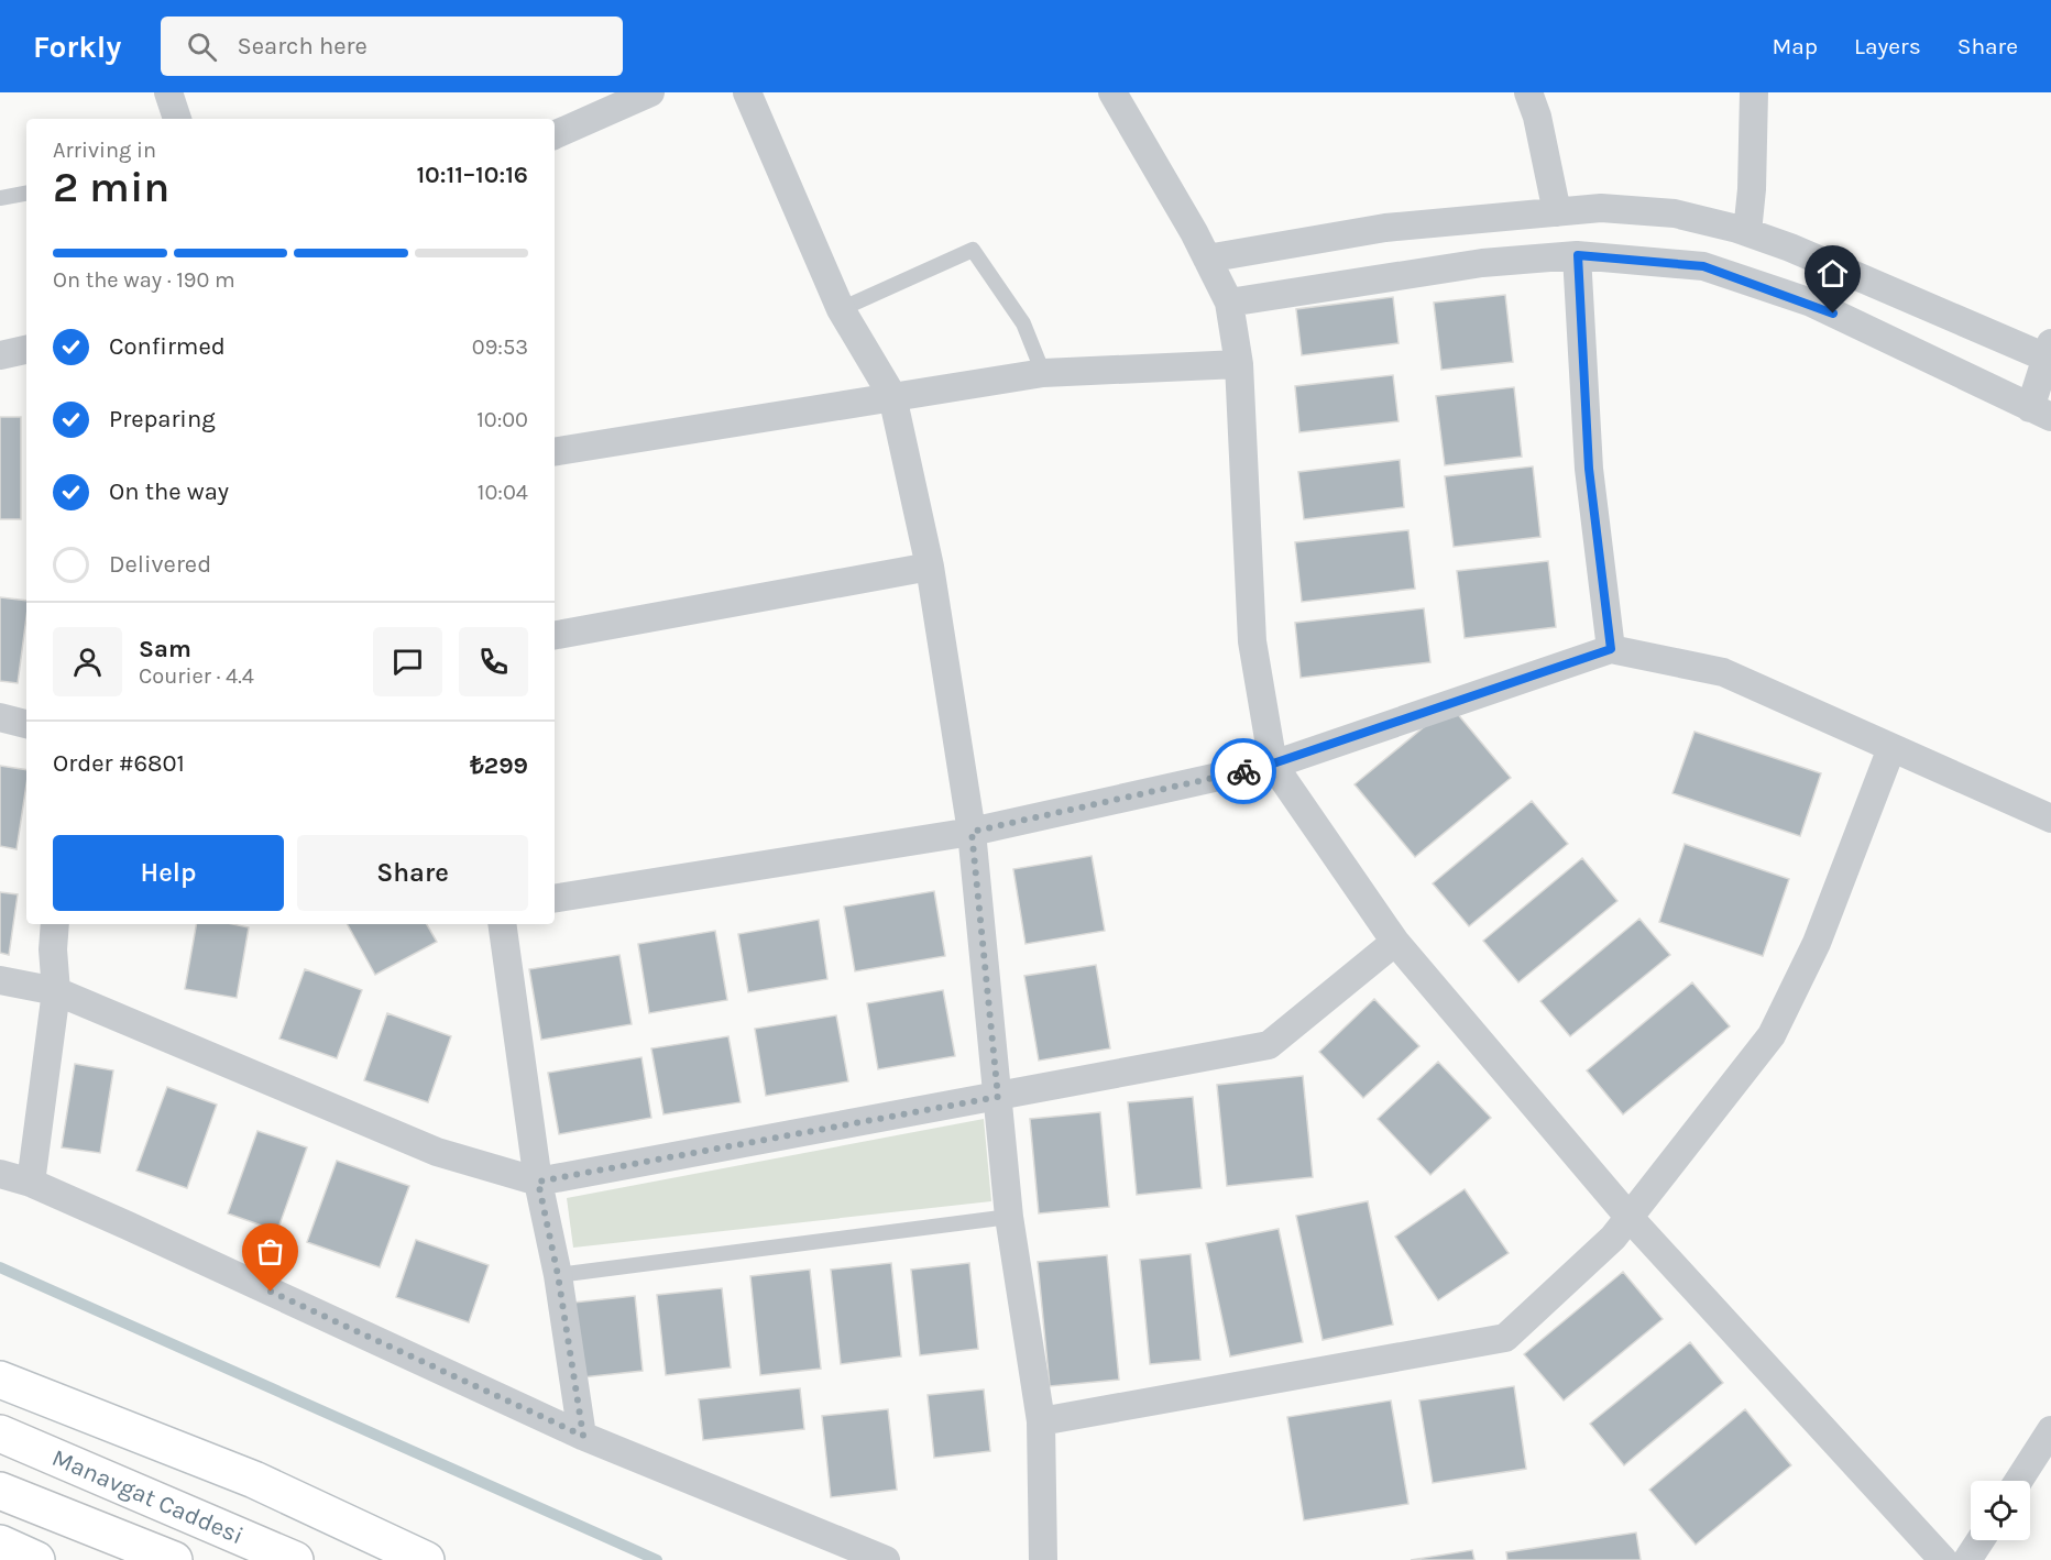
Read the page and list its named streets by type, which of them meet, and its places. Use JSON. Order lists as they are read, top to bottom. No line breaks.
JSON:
{"streets":{"main road":["Manavgat Caddesi"]},"page":{"header":"Forkly","search":"Search here","nav":["Map","Layers","Share"],"heading":["2 min","Arriving in","10:11–10:16"],"panel":["Sam","Courier · 4.4","Order #6801","₺299"],"bar":"On the way · 190 m","list":[["Confirmed","09:53"],["Preparing","10:00"],["On the way","10:04"],"Delivered"],"buttons":["Help","Share"]}}
